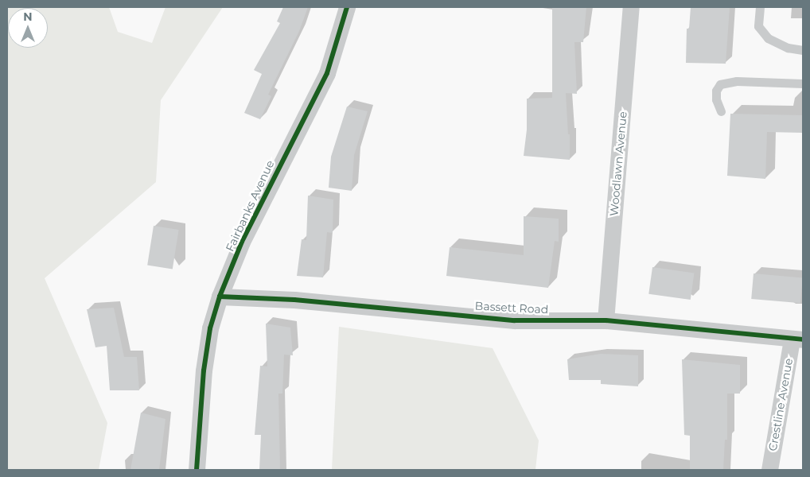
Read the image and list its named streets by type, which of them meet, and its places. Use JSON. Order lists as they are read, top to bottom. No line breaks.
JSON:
{"streets":{"street":["Woodlawn Avenue","Fairbanks Avenue","Bassett Road","Crestline Avenue"]},"crossings":[["Woodlawn Avenue","Bassett Road"],["Fairbanks Avenue","Bassett Road"],["Bassett Road","Crestline Avenue"]],"north":"top"}
